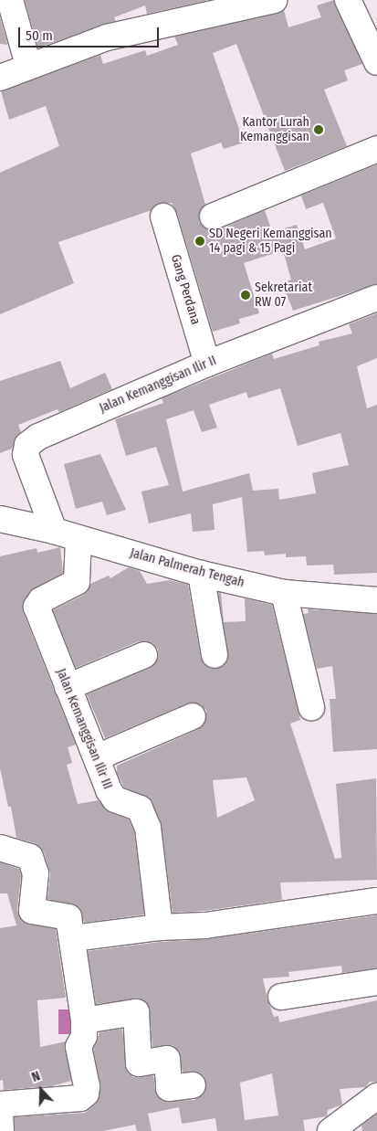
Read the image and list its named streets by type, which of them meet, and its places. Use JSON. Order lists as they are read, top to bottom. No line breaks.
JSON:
{"streets":{"street":["Gang Perdana","Jalan Kemanggisan Ilir II","Jalan Palmerah Tengah","Jalan Kemanggisan Ilir III"]},"crossings":[["Gang Perdana","Jalan Kemanggisan Ilir II"],["Jalan Kemanggisan Ilir II","Jalan Palmerah Tengah"],["Jalan Palmerah Tengah","Jalan Kemanggisan Ilir III"]],"places":["Kantor Lurah Kemanggisan","SD Negeri Kemanggisan 14 pagi & 15 Pagi","Sekretariat RW 07"],"scale_bar":"50 m","north":"top"}
